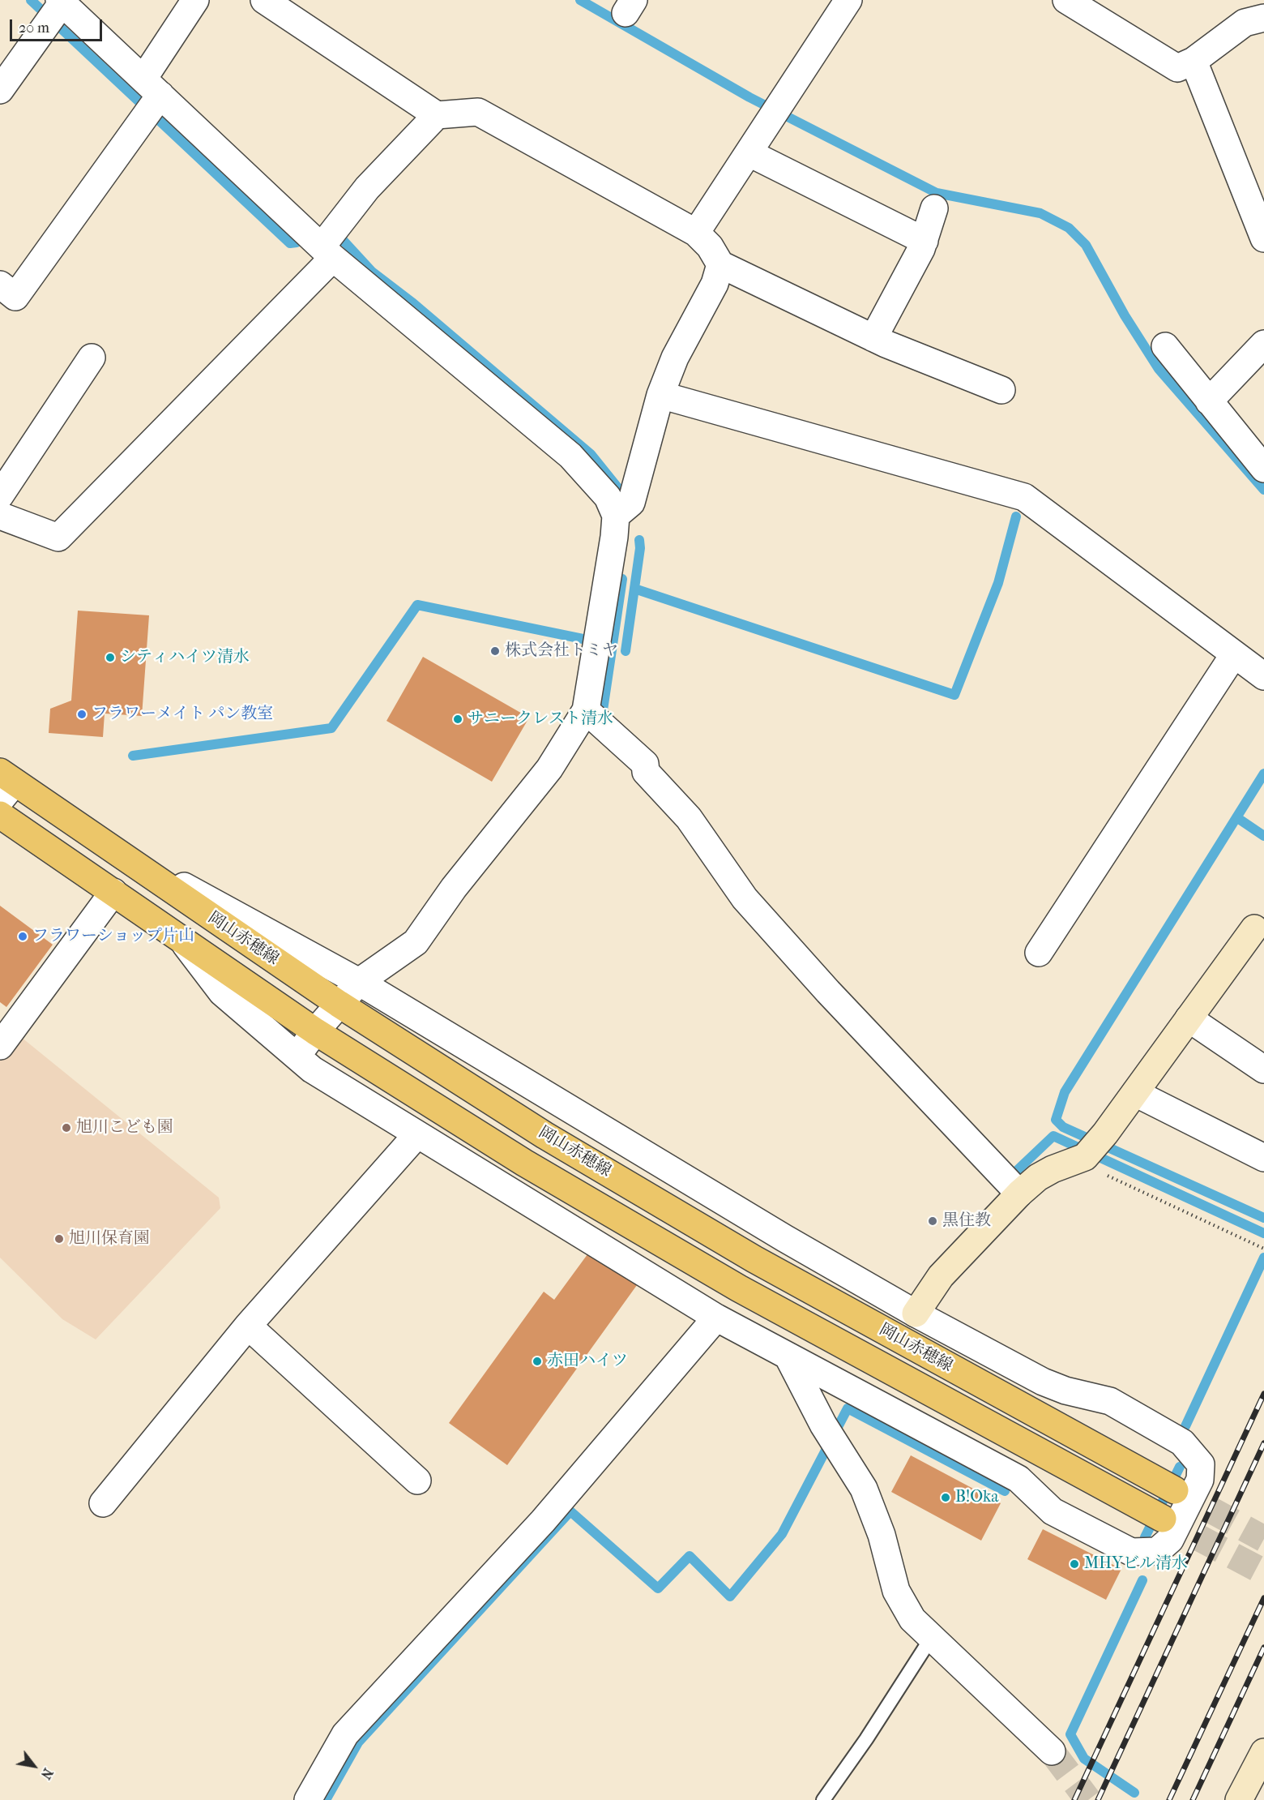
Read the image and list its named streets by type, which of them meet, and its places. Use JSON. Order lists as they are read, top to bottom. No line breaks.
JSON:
{"streets":{"main road":["岡山赤穂線"]},"places":["株式会社トミヤ","シティハイツ清水","フラワーメイト パン教室","サニークレスト清水","フラワーショップ片山","旭川こども園","黒住教","旭川保育園","赤田ハイツ","B!Oka","MHYビル清水"],"scale_bar":"20 m","north":"bottom right"}
